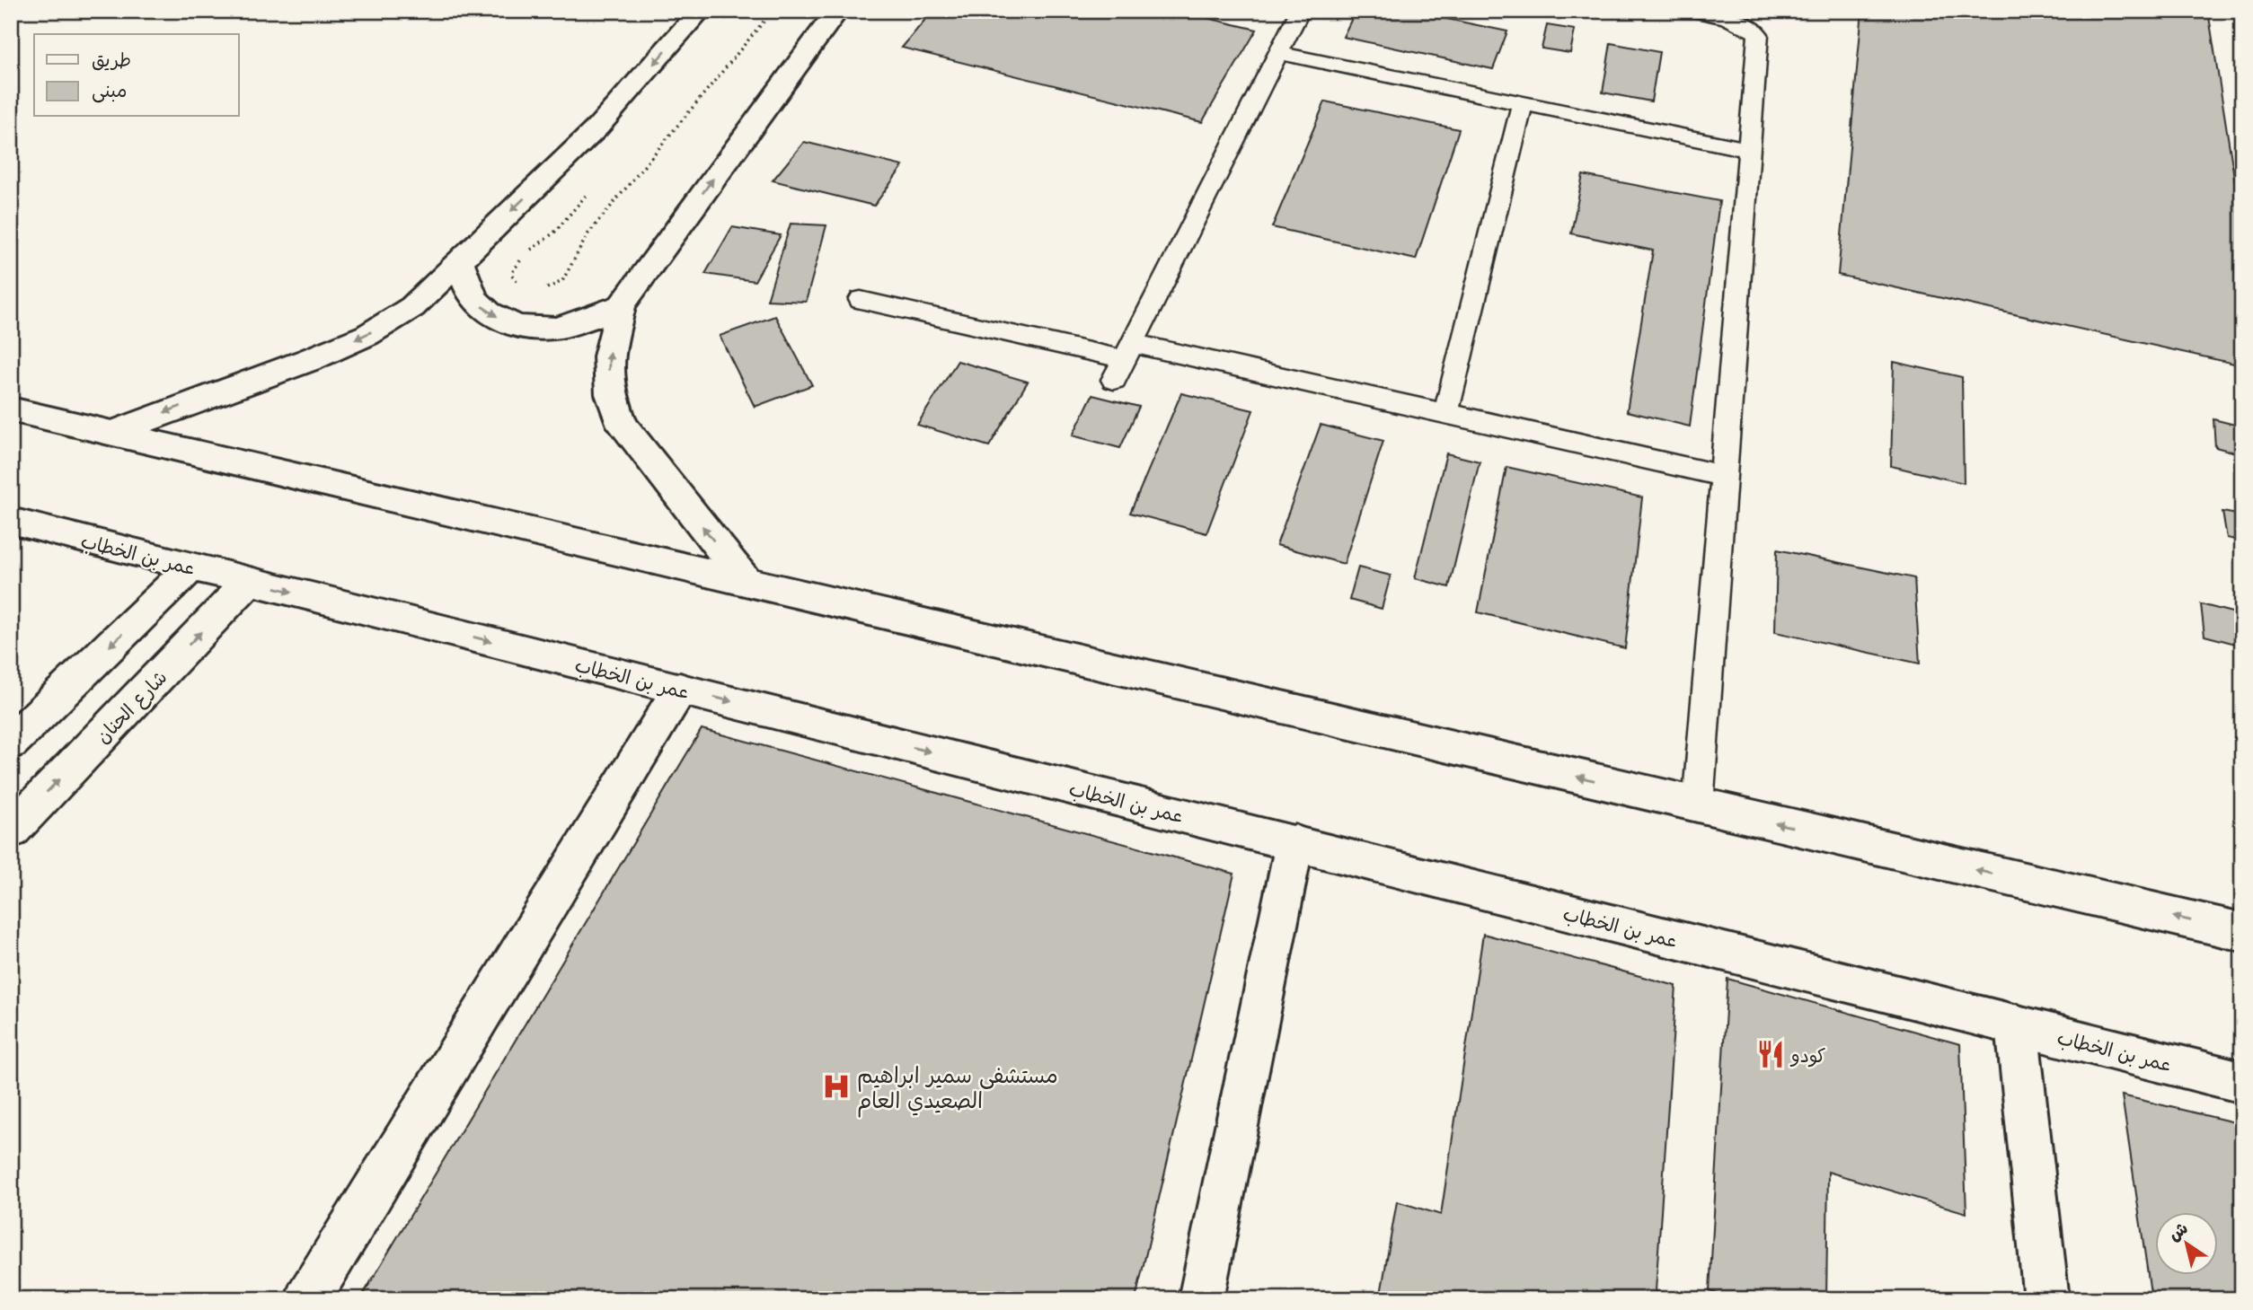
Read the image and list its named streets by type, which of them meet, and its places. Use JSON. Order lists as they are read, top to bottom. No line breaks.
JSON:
{"streets":{"street":["عمر بن الخطاب","شارع الحنان"]},"crossings":[["عمر بن الخطاب","شارع الحنان"]],"places":{"restaurant":["كودو"],"hospital":["مستشفى سمير ابراهيم الصعيدي العام"]},"legend":["طريق","مبنى"],"north":"top left"}
